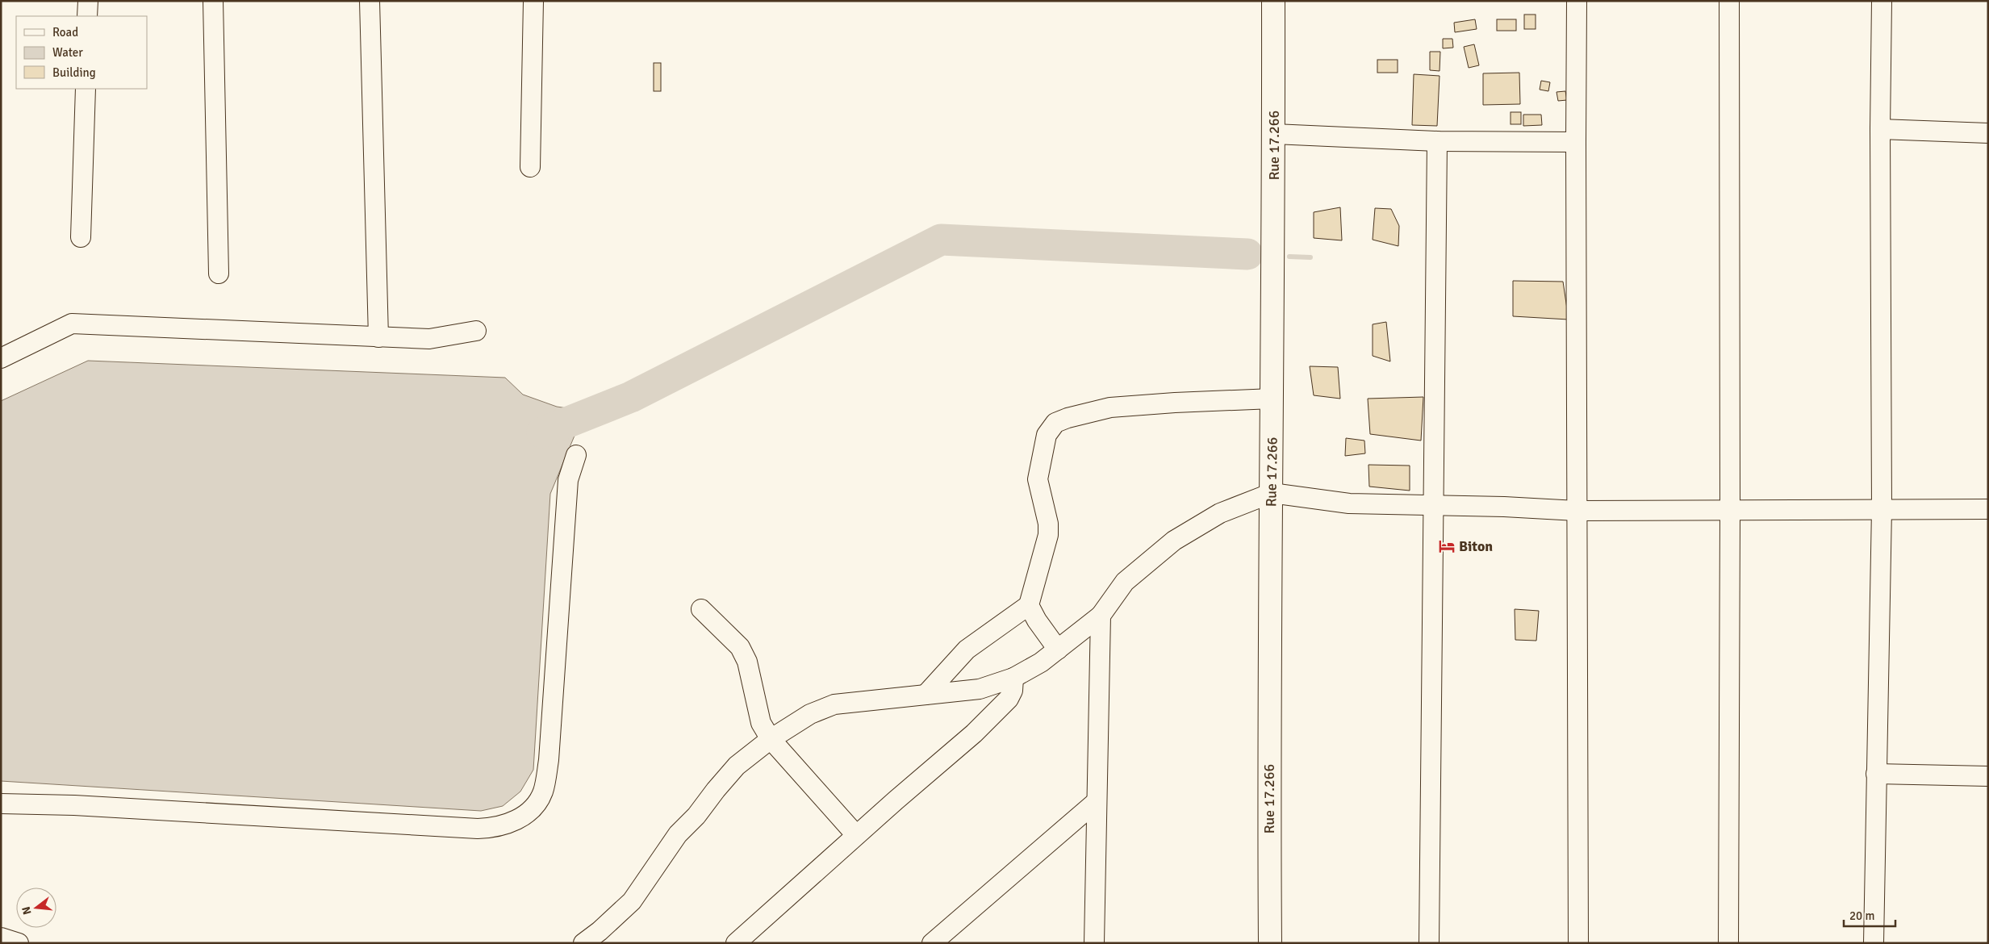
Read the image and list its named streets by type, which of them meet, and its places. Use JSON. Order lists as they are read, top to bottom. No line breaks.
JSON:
{"streets":{"main road":["Rue 17.266"]},"places":{"hotel":["Biton"]},"legend":["Road","Water","Building"],"scale_bar":"20 m","north":"left"}
